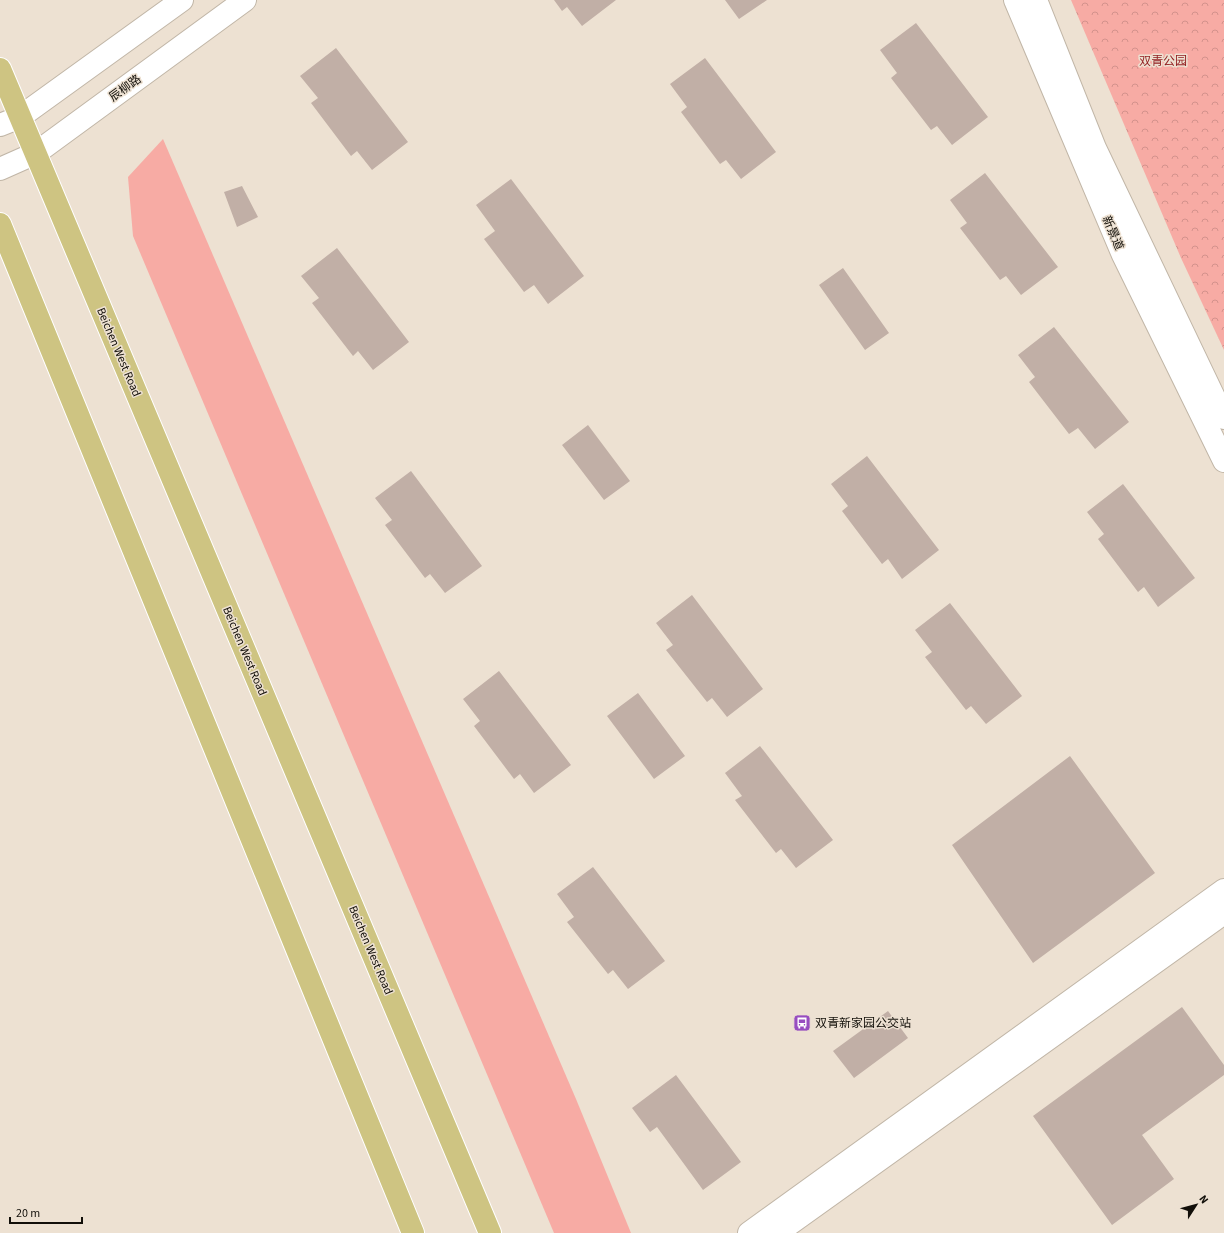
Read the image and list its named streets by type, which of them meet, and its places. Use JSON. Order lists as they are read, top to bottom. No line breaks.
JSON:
{"streets":{"main road":["Beichen West Road"],"street":["辰柳路","新景道"]},"crossings":[["辰柳路","Beichen West Road"]],"parks":["双青公园"],"places":{"bus stop":["双青新家园公交站"]},"scale_bar":"20 m","north":"top right"}
